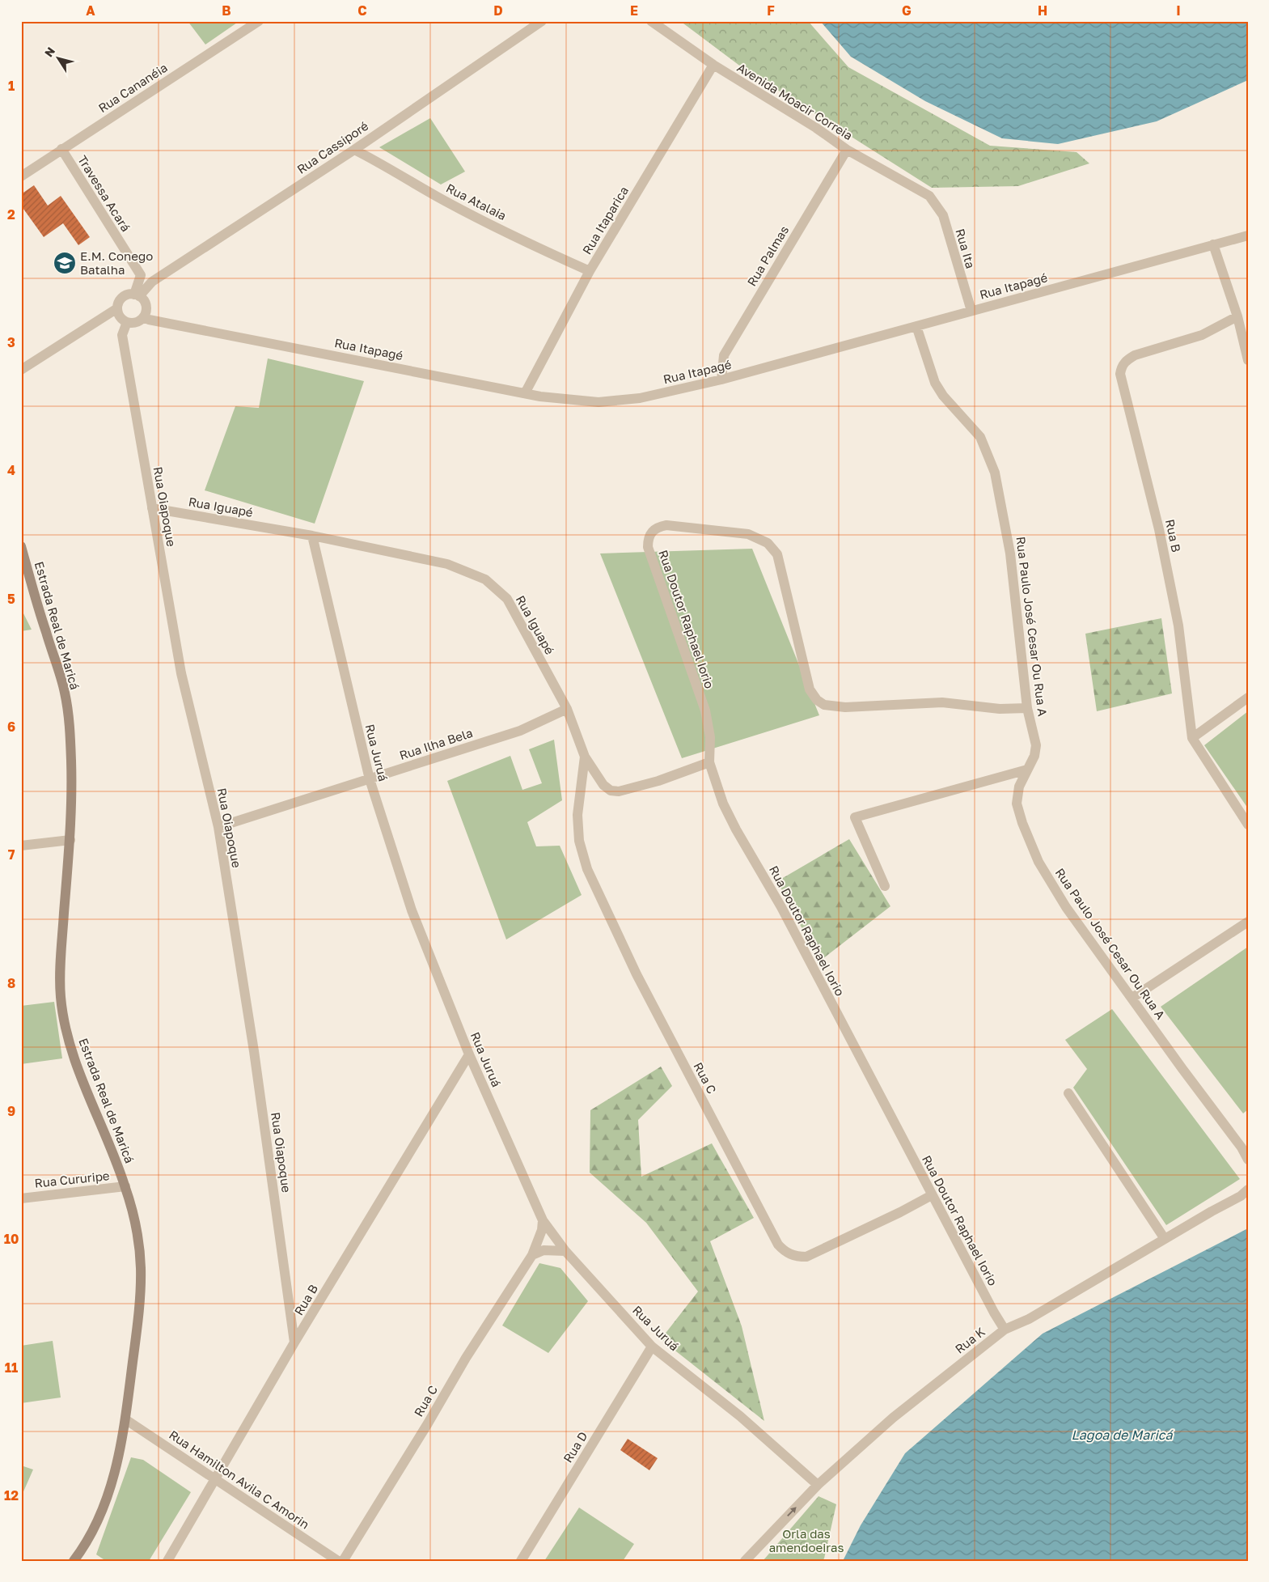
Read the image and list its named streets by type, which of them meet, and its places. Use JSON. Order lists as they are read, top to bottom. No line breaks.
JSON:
{"streets":{"main road":["Estrada Real de Maricá"],"street":["Rua Cananéia","Avenida Moacir Correia","Rua Cassiporé","Travessa Acará","Rua Atalaia","Rua Itaparica","Rua Ita","Rua Palmas","Rua Itapagé","Rua Oiapoque","Rua Iguapé","Rua B","Rua Doutor Raphael Iorio","Rua Paulo José Cesar Ou Rua A","Rua Ilha Bela","Rua Juruá","Rua C","Rua Cururipe","Rua K","Rua D","Rua Hamilton Avila C Amorin"]},"crossings":[["Rua Cananéia","Travessa Acará"],["Avenida Moacir Correia","Rua Itaparica"],["Avenida Moacir Correia","Rua Ita"],["Avenida Moacir Correia","Rua Palmas"],["Rua Cassiporé","Travessa Acará"],["Rua Cassiporé","Rua Atalaia"],["Rua Cassiporé","Rua Itapagé"],["Rua Cassiporé","Rua Oiapoque"],["Travessa Acará","Rua Itapagé"],["Travessa Acará","Rua Oiapoque"],["Rua Atalaia","Rua Itaparica"],["Rua Itaparica","Rua Itapagé"],["Rua Ita","Rua Itapagé"],["Rua Palmas","Rua Itapagé"],["Rua Itapagé","Rua Oiapoque"],["Rua Itapagé","Rua Paulo José Cesar Ou Rua A"],["Rua Oiapoque","Rua Iguapé"],["Rua Oiapoque","Rua B"],["Rua Oiapoque","Rua Ilha Bela"],["Rua Iguapé","Rua Doutor Raphael Iorio"],["Rua Iguapé","Rua Ilha Bela"],["Rua Iguapé","Rua Juruá"],["Rua Iguapé","Rua C"],["Rua B","Rua Juruá"],["Rua B","Rua Hamilton Avila C Amorin"],["Rua Doutor Raphael Iorio","Rua Paulo José Cesar Ou Rua A"],["Rua Doutor Raphael Iorio","Rua C"],["Rua Doutor Raphael Iorio","Rua K"],["Estrada Real de Maricá","Rua Cururipe"],["Estrada Real de Maricá","Rua Hamilton Avila C Amorin"],["Rua Ilha Bela","Rua Juruá"],["Rua Juruá","Rua C"],["Rua Juruá","Rua K"],["Rua Juruá","Rua D"]],"water":["Lagoa de Maricá"],"parks":["Orla das amendoeiras"],"places":{"school or university":["E.M. Conego Batalha"]},"north":"top left","grid":{"columns":["A","B","C","D","E","F","G","H","I"],"rows":["1","2","3","4","5","6","7","8","9","10","11","12"]}}
